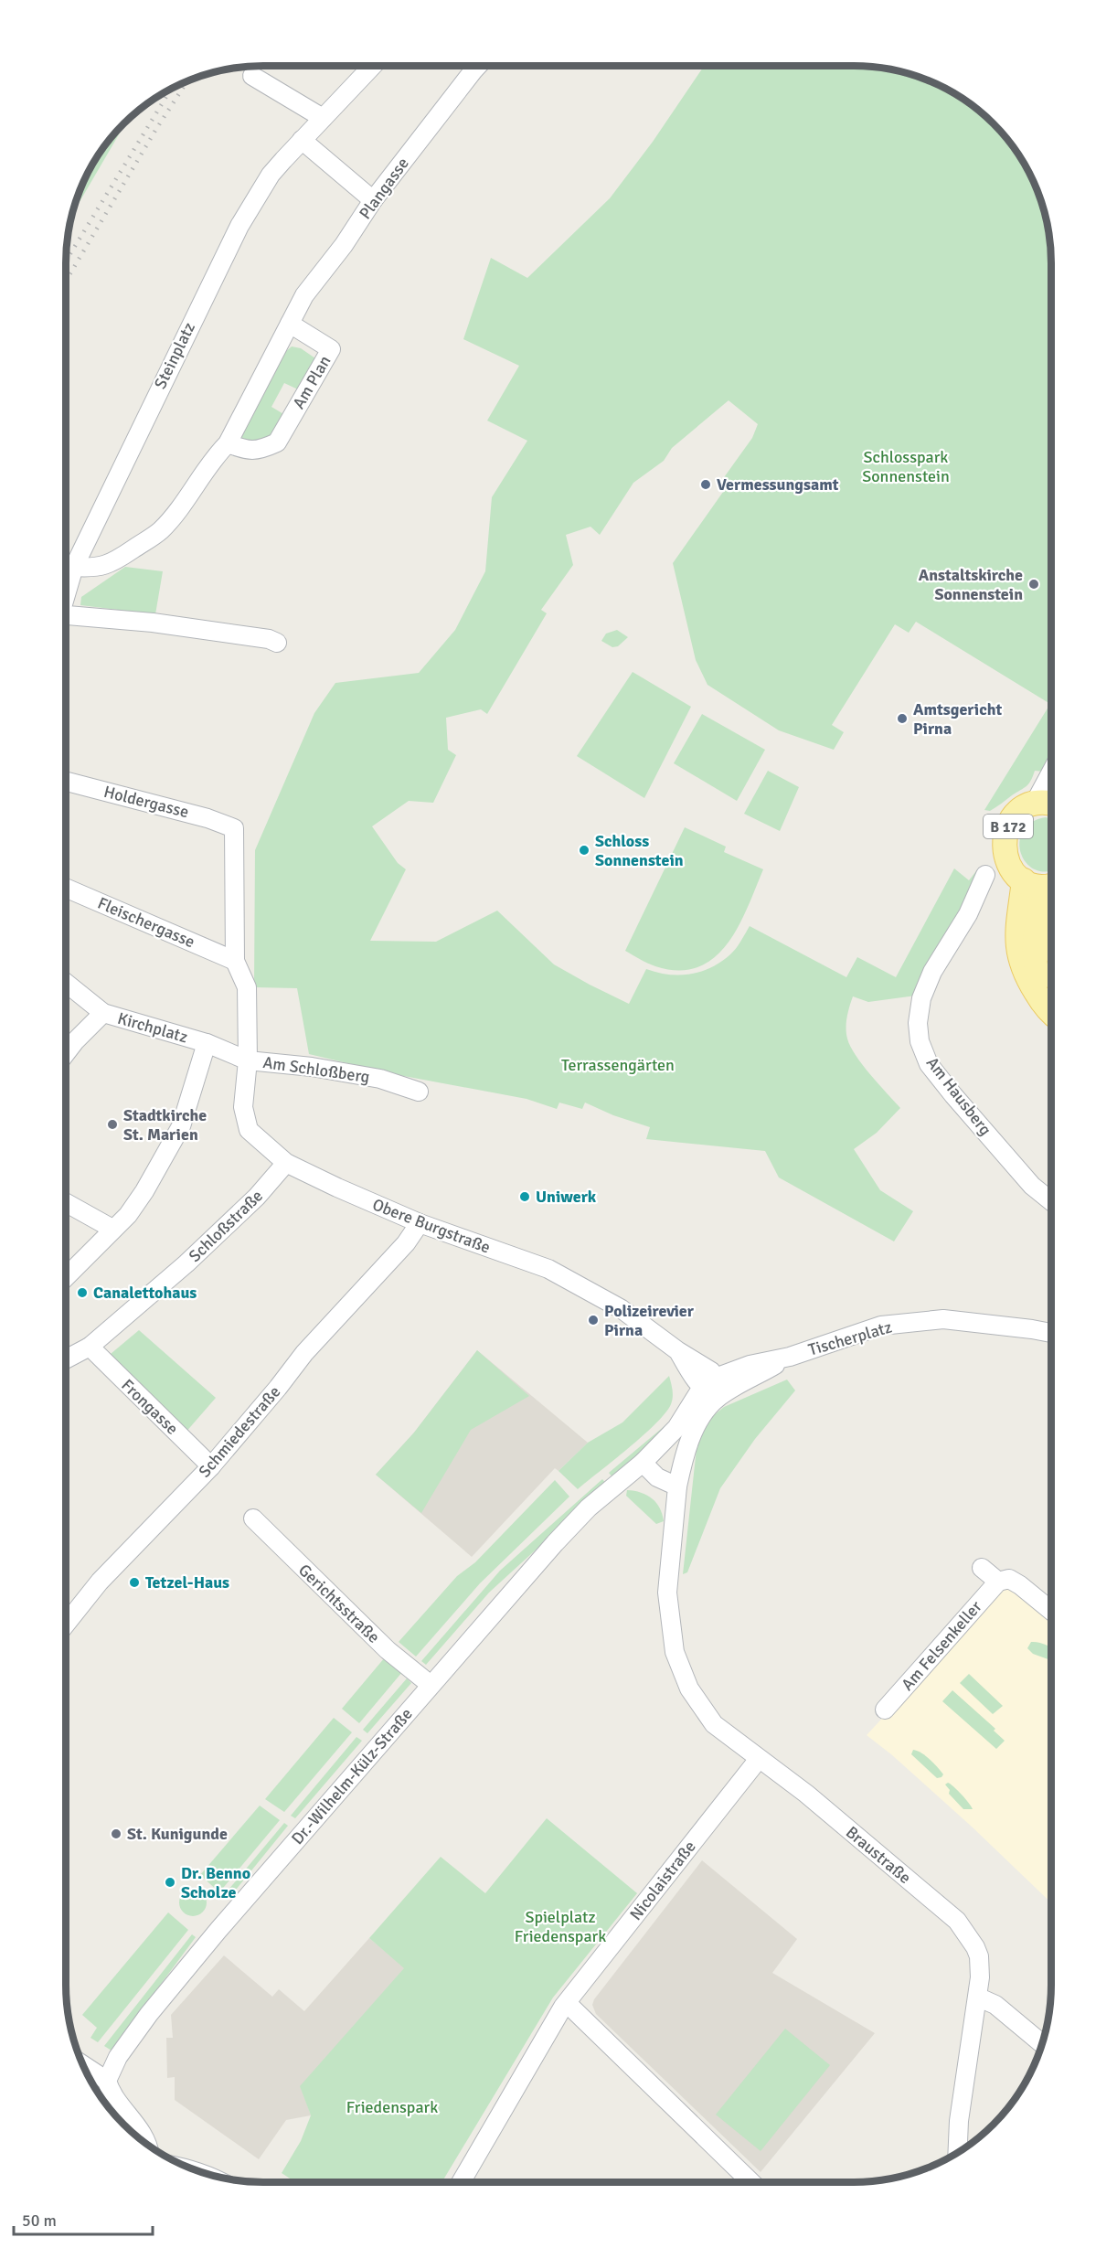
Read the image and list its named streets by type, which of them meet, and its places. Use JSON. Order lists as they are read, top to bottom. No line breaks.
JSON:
{"streets":{"main road":["B 172"],"street":["Plangasse","Steinplatz","Am Plan","Holdergasse","Fleischergasse","Kirchplatz","Am Schloßberg","Am Hausberg","Schloßstraße","Obere Burgstraße","Tischerplatz","Frongasse","Schmiedestraße","Gerichtsstraße","Am Felsenkeller","Dr.-Wilhelm-Külz-Straße","Braustraße","Nicolaistraße"]},"crossings":[["Plangasse","Am Plan"],["Holdergasse","Am Schloßberg"],["Fleischergasse","Am Schloßberg"],["Kirchplatz","Am Schloßberg"],["Kirchplatz","Obere Burgstraße"],["Am Schloßberg","Obere Burgstraße"],["Schloßstraße","Obere Burgstraße"],["Schloßstraße","Frongasse"],["Obere Burgstraße","Tischerplatz"],["Obere Burgstraße","Schmiedestraße"],["Tischerplatz","Dr.-Wilhelm-Külz-Straße"],["Tischerplatz","Braustraße"],["Frongasse","Schmiedestraße"],["Gerichtsstraße","Dr.-Wilhelm-Külz-Straße"],["Braustraße","Nicolaistraße"]],"parks":["Schlosspark Sonnenstein","Terrassengärten","Spielplatz Friedenspark","Friedenspark"],"places":["Vermessungsamt","Anstaltskirche Sonnenstein","Amtsgericht Pirna","Schloss Sonnenstein","Stadtkirche St. Marien","Uniwerk","Canalettohaus","Polizeirevier Pirna","Tetzel-Haus","St. Kunigunde","Dr. Benno Scholze"],"scale_bar":"50 m"}
